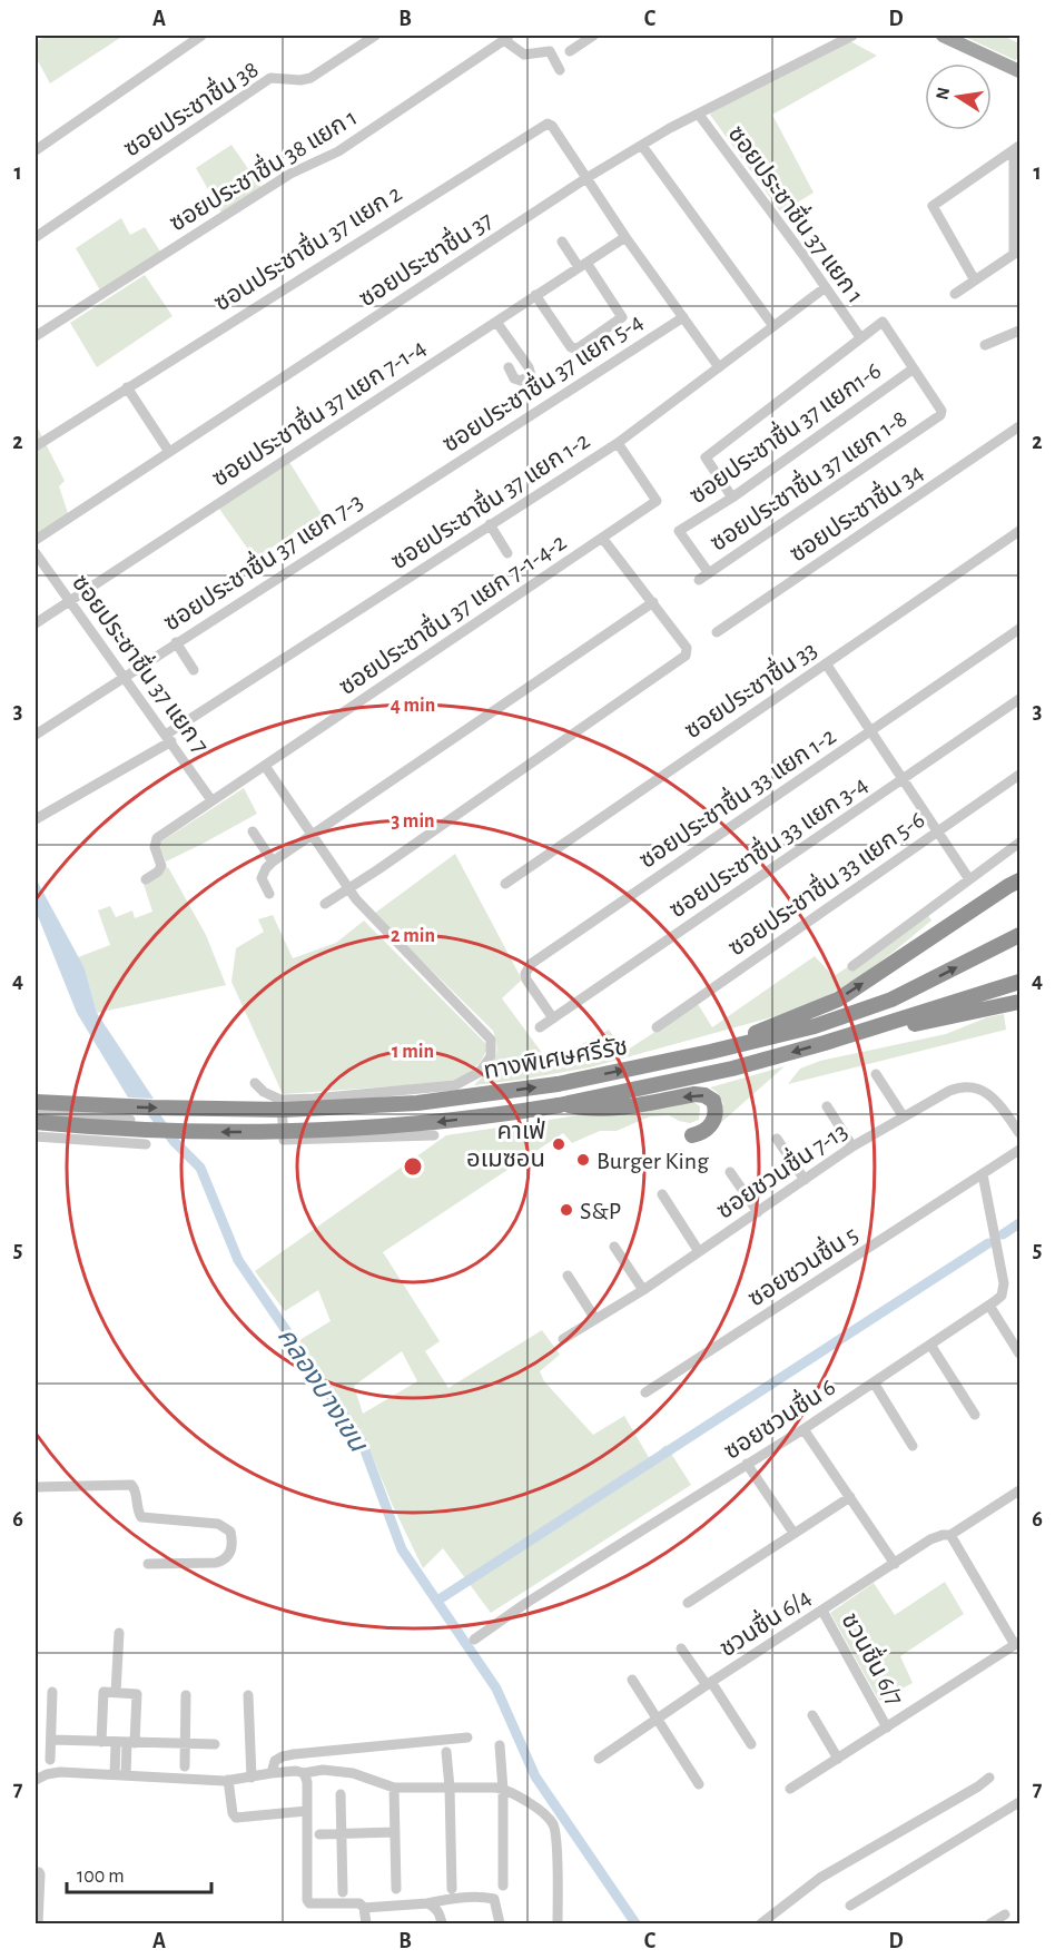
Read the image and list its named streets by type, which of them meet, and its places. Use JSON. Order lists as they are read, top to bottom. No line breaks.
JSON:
{"streets":{"highway":["ทางพิเศษศรีรัช"],"street":["ซอยประชาชื่น 38","ซอยประชาชื่น 38 แยก 1","ซอยประชาชื่น 37 แยก 1","ซอนประชาชื่น 37 แยก 2","ซอยประชาชื่น 37","ซอยประชาชื่น 37 แยก 5-4","ซอยประชาชื่น 37 แยก 7-1-4","ซอยประชาชื่น 37 แยก1-6","ซอยประชาชื่น 37 แยก 1-8","ซอยประชาชื่น 37 แยก 1-2","ซอยประชาชื่น 34","ซอยประชาชื่น 37 แยก 7-3","ซอยประชาชื่น 37 แยก 7-1-4-2","ซอยประชาชื่น 37 แยก 7","ซอยประชาชื่น 33","ซอยประชาชื่น 33 แยก 1-2","ซอยประชาชื่น 33 แยก 3-4","ซอยประชาชื่น 33 แยก 5-6","ซอยชวนชื่น 7-13","ซอยชวนชื่น 5","ซอยชวนชื่น 6","ชวนชื่น 6/4","ชวนชื่น 6/7"]},"crossings":[["ซอยประชาชื่น 37 แยก 1","ซอยประชาชื่น 37"],["ซอยประชาชื่น 37 แยก 1","ซอยประชาชื่น 37 แยก1-6"],["ซอยประชาชื่น 37 แยก 1","ซอยประชาชื่น 37 แยก 1-8"],["ซอยประชาชื่น 37 แยก 1","ซอยประชาชื่น 37 แยก 1-2"],["ซอนประชาชื่น 37 แยก 2","ซอยประชาชื่น 37"],["ซอยประชาชื่น 37 แยก 5-4","ซอยประชาชื่น 37 แยก 7-3"],["ซอยประชาชื่น 37 แยก 7-1-4","ซอยประชาชื่น 37 แยก 7"],["ซอยประชาชื่น 37 แยก1-6","ซอยประชาชื่น 37 แยก 1-8"],["ซอยประชาชื่น 37 แยก 1-2","ซอยประชาชื่น 37 แยก 7-1-4-2"],["ซอยประชาชื่น 37 แยก 1-2","ซอยประชาชื่น 37 แยก 7"],["ซอยประชาชื่น 37 แยก 7-3","ซอยประชาชื่น 37 แยก 7"],["ซอยประชาชื่น 37 แยก 7-1-4-2","ซอยประชาชื่น 37 แยก 7"],["ซอยประชาชื่น 33 แยก 1-2","ซอยประชาชื่น 33 แยก 3-4"],["ซอยชวนชื่น 5","ซอยชวนชื่น 6"],["ชวนชื่น 6/4","ชวนชื่น 6/7"]],"water":["คลองบางเขน"],"places":["คาเฟ่ อเมซอน","Burger King","S&P"],"scale_bar":"100 m","north":"left","grid":{"columns":["A","B","C","D"],"rows":["1","2","3","4","5","6","7"]},"rings":["4 min","3 min","2 min","1 min"]}
